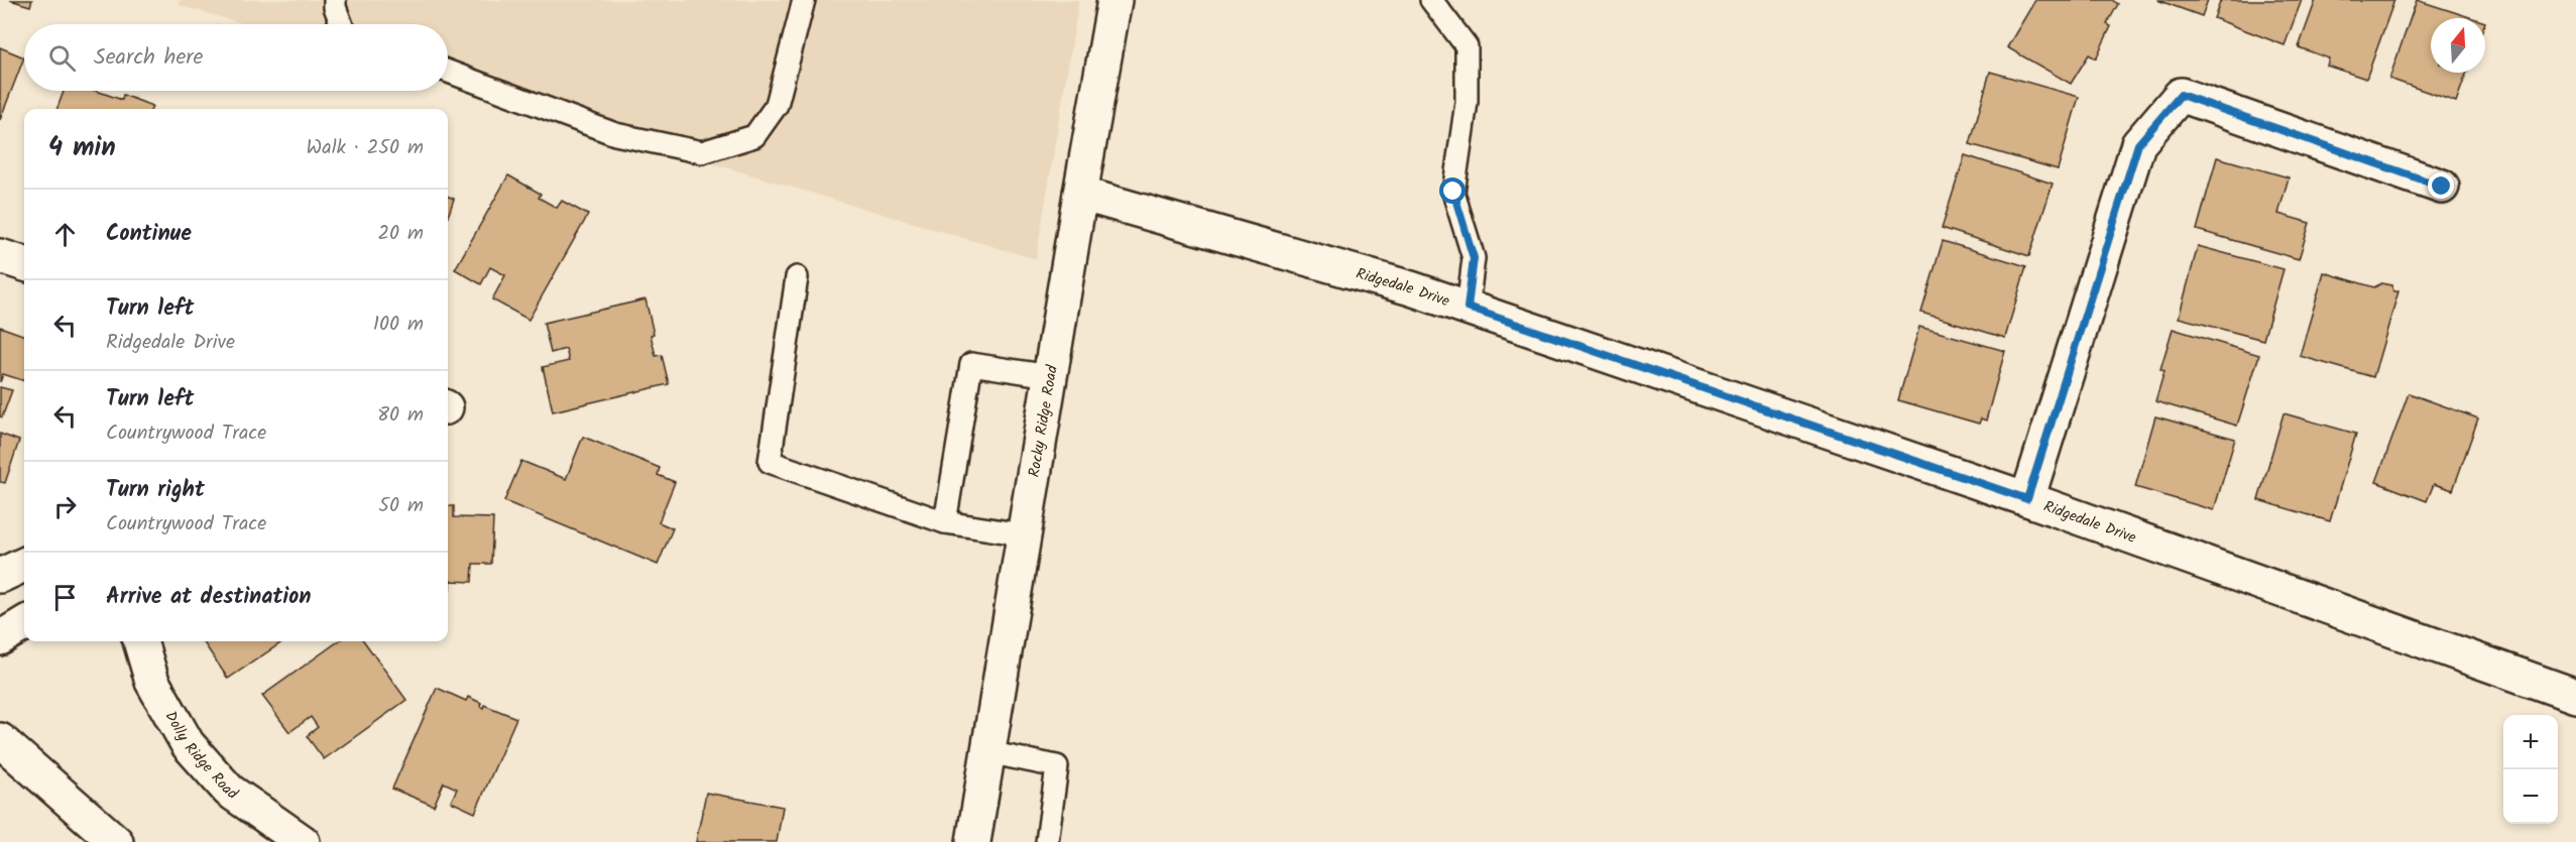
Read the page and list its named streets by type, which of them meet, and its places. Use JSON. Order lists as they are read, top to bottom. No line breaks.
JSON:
{"streets":{"street":["Ridgedale Drive","Rocky Ridge Road","Dolly Ridge Road"]},"crossings":[["Ridgedale Drive","Rocky Ridge Road"]],"north":"top","page":{"search":"Search here","heading":["4 min","Walk · 250 m"],"list":[["Continue","20 m"],["Turn left","Ridgedale Drive","100 m"],["Turn left","Countrywood Trace","80 m"],["Turn right","Countrywood Trace","50 m"],"Arrive at destination"],"map_buttons":["+","−"]}}
